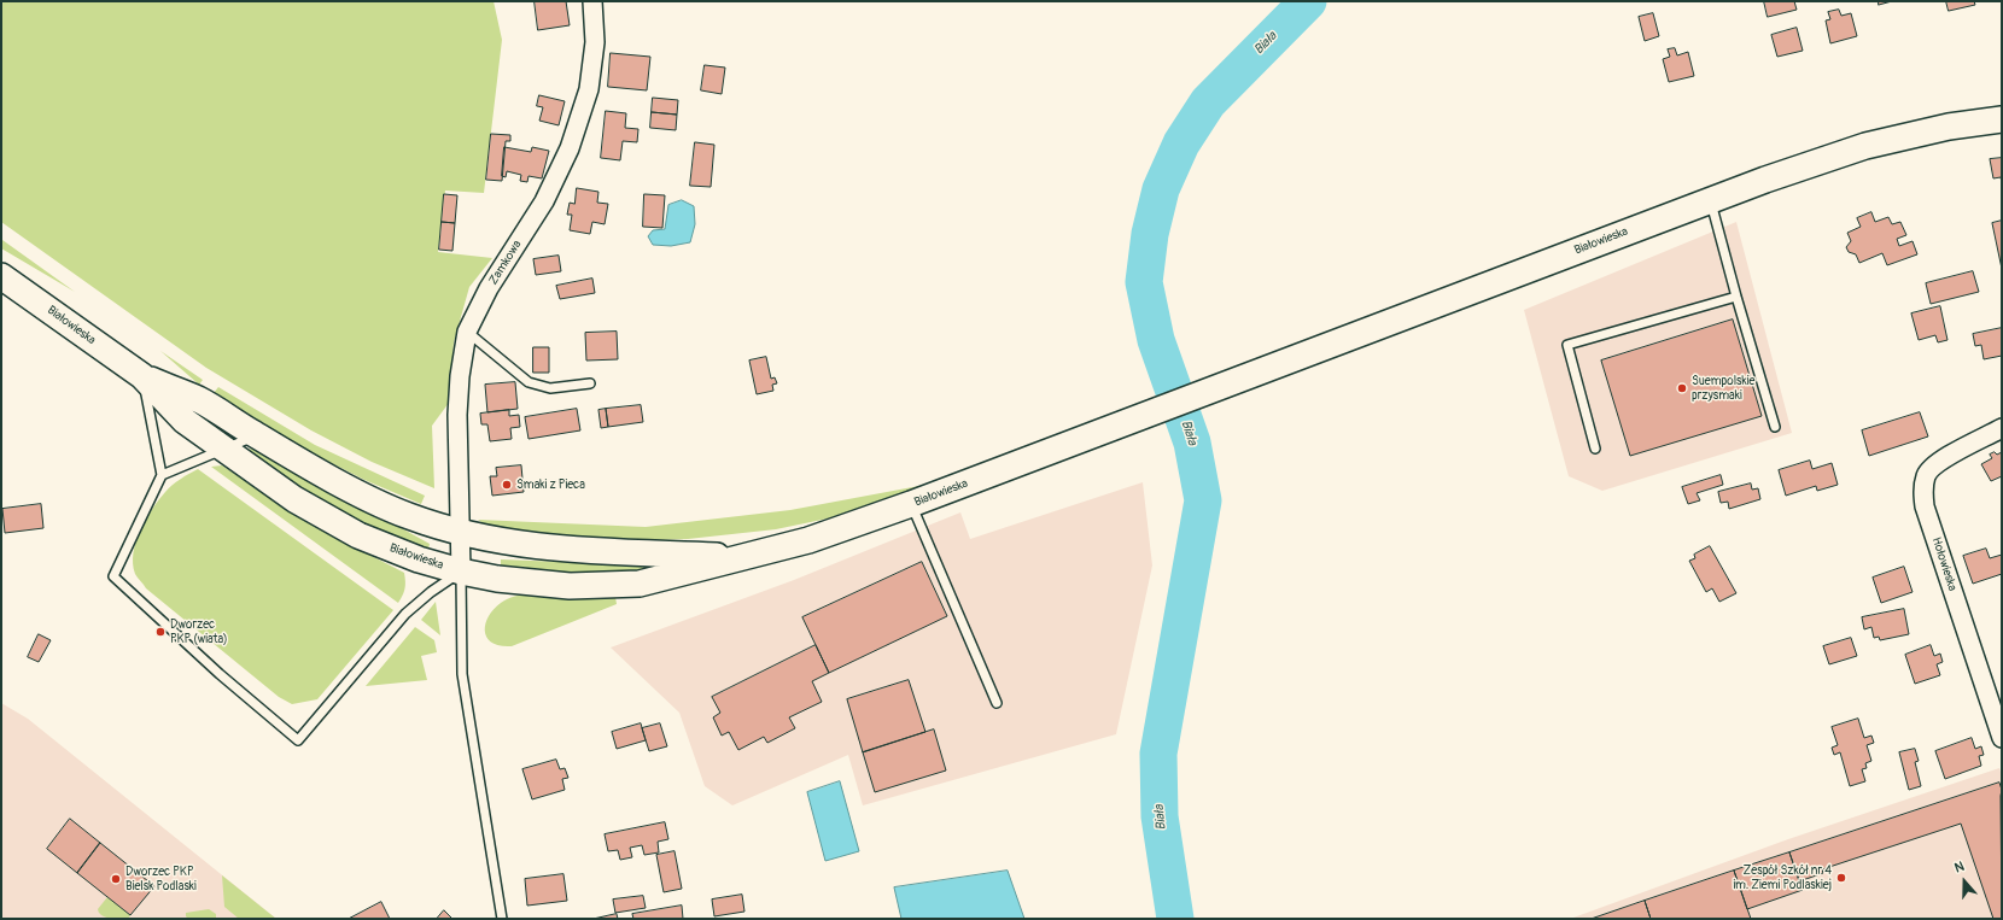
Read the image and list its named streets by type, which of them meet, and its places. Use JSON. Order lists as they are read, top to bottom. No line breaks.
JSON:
{"streets":{"main road":["Białowieska"],"street":["Zamkowa","Hołowieska"]},"crossings":[["Białowieska","Zamkowa"]],"water":["Biała"],"places":["Suempolskie przysmaki","Smaki z Pieca","Dworzec PKP (wiata)","Zespół Szkół nr 4 im. Ziemi Podlaskiej","Dworzec PKP Bielsk Podlaski"],"north":"top"}
